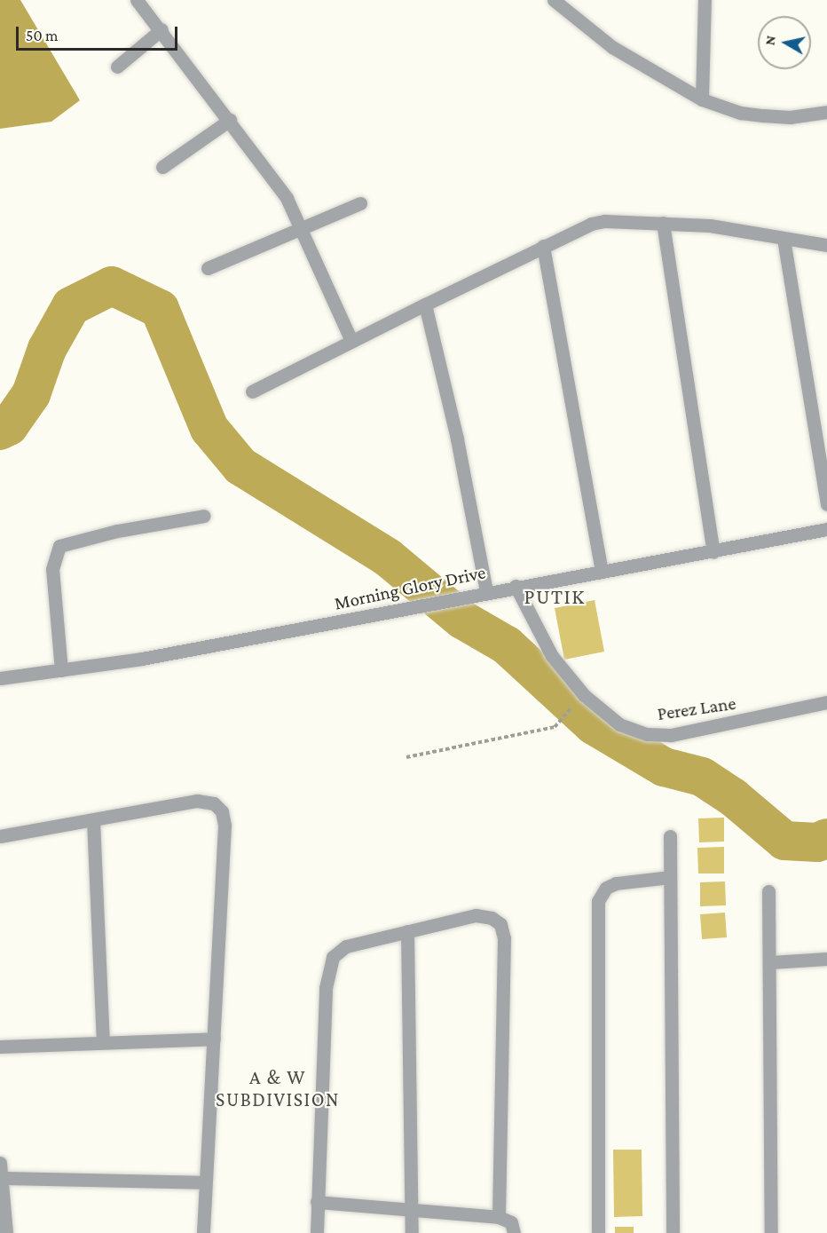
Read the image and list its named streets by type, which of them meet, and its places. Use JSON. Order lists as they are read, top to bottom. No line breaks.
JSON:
{"streets":{"street":["Morning Glory Drive","Perez Lane"]},"crossings":[["Morning Glory Drive","Perez Lane"]],"districts":["PUTIK","A & W SUBDIVISION"],"scale_bar":"50 m","north":"left"}
